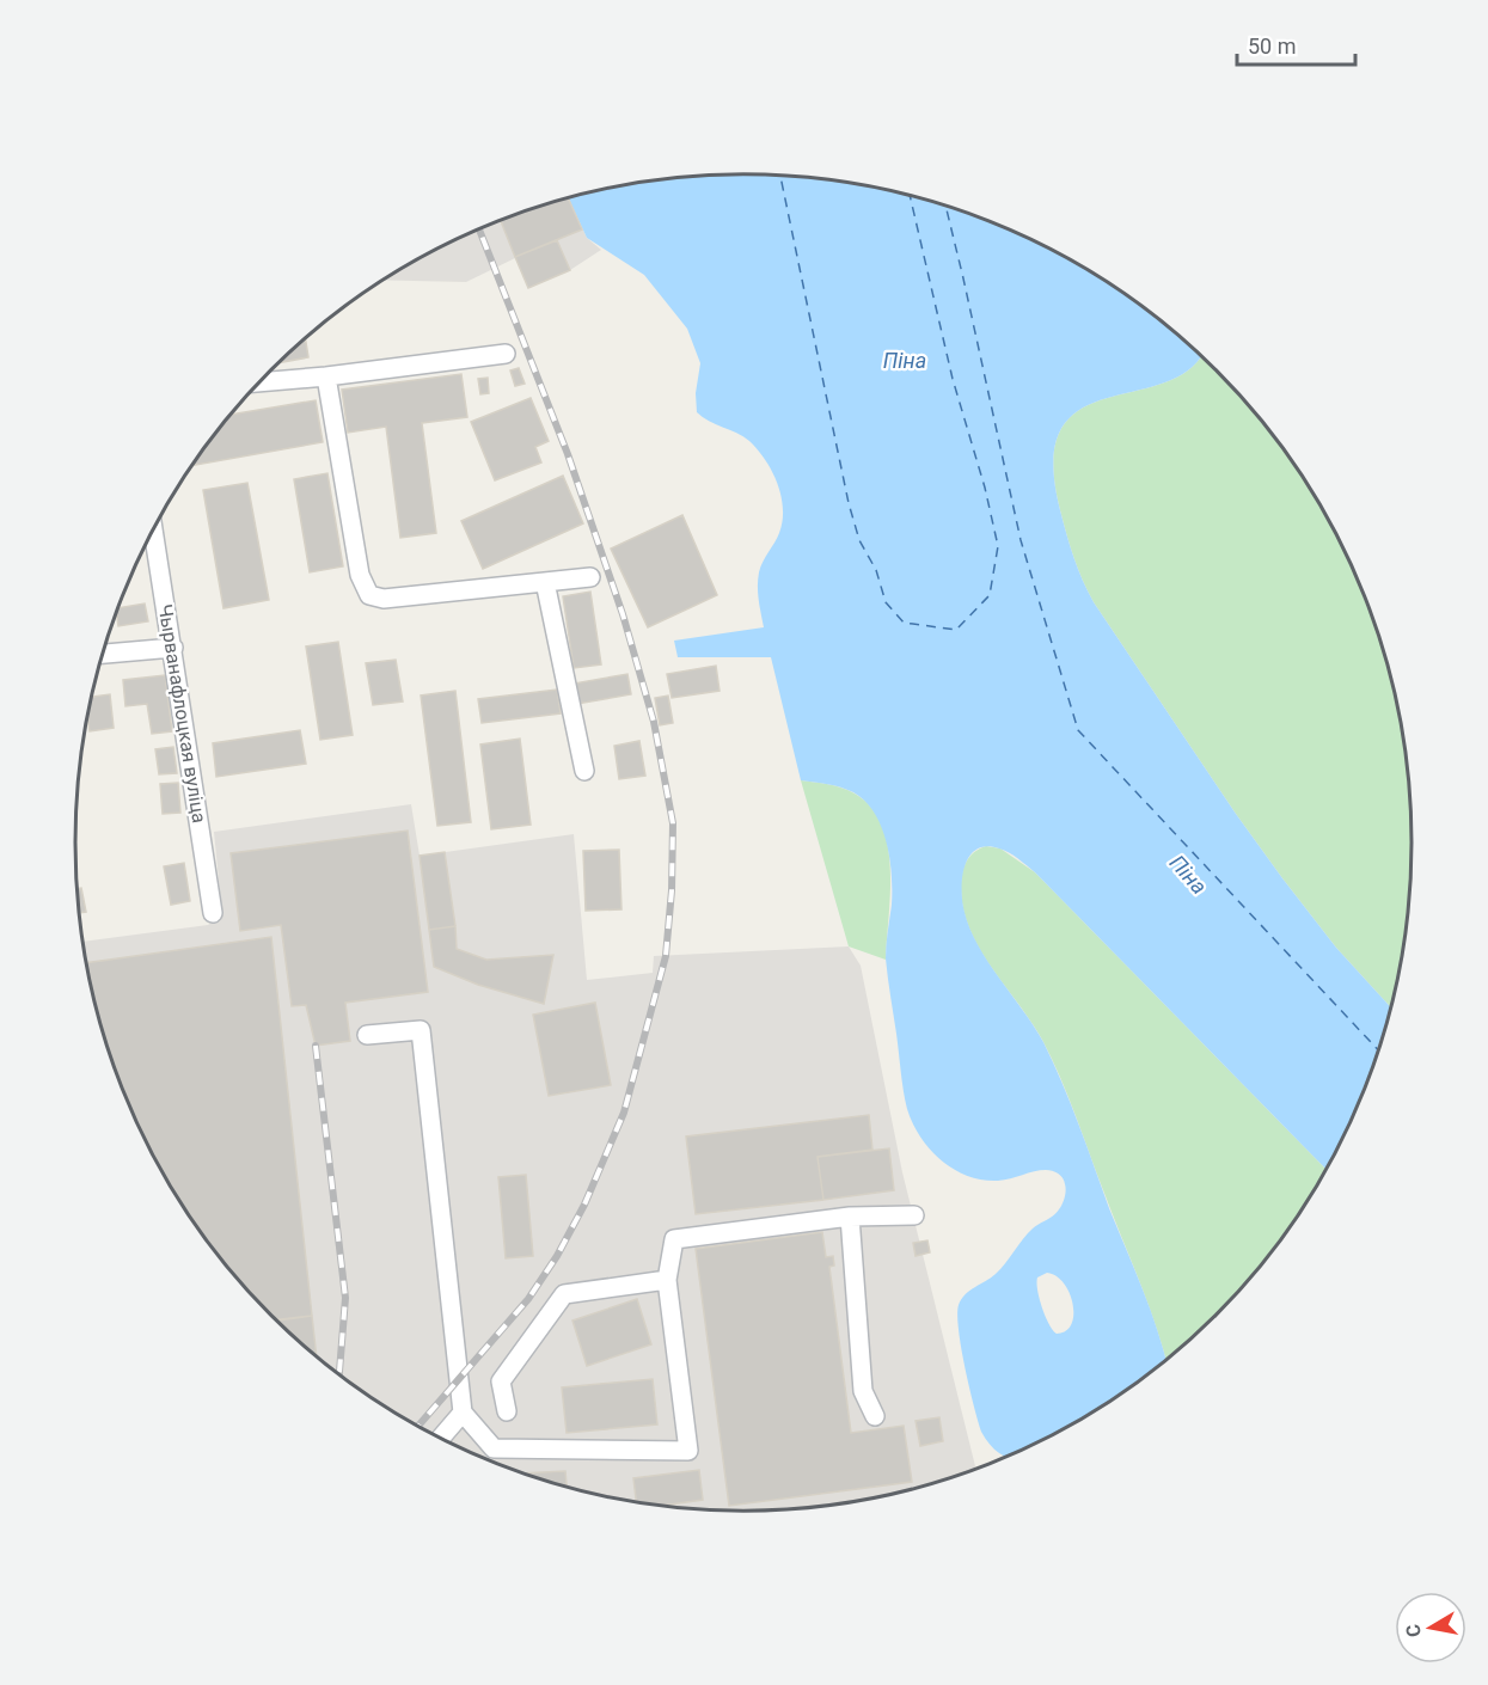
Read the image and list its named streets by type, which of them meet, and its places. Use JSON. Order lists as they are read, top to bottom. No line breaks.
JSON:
{"streets":{"street":["Чырванафлоцкая вуліца"]},"water":["Піна"],"scale_bar":"50 m","north":"left"}
